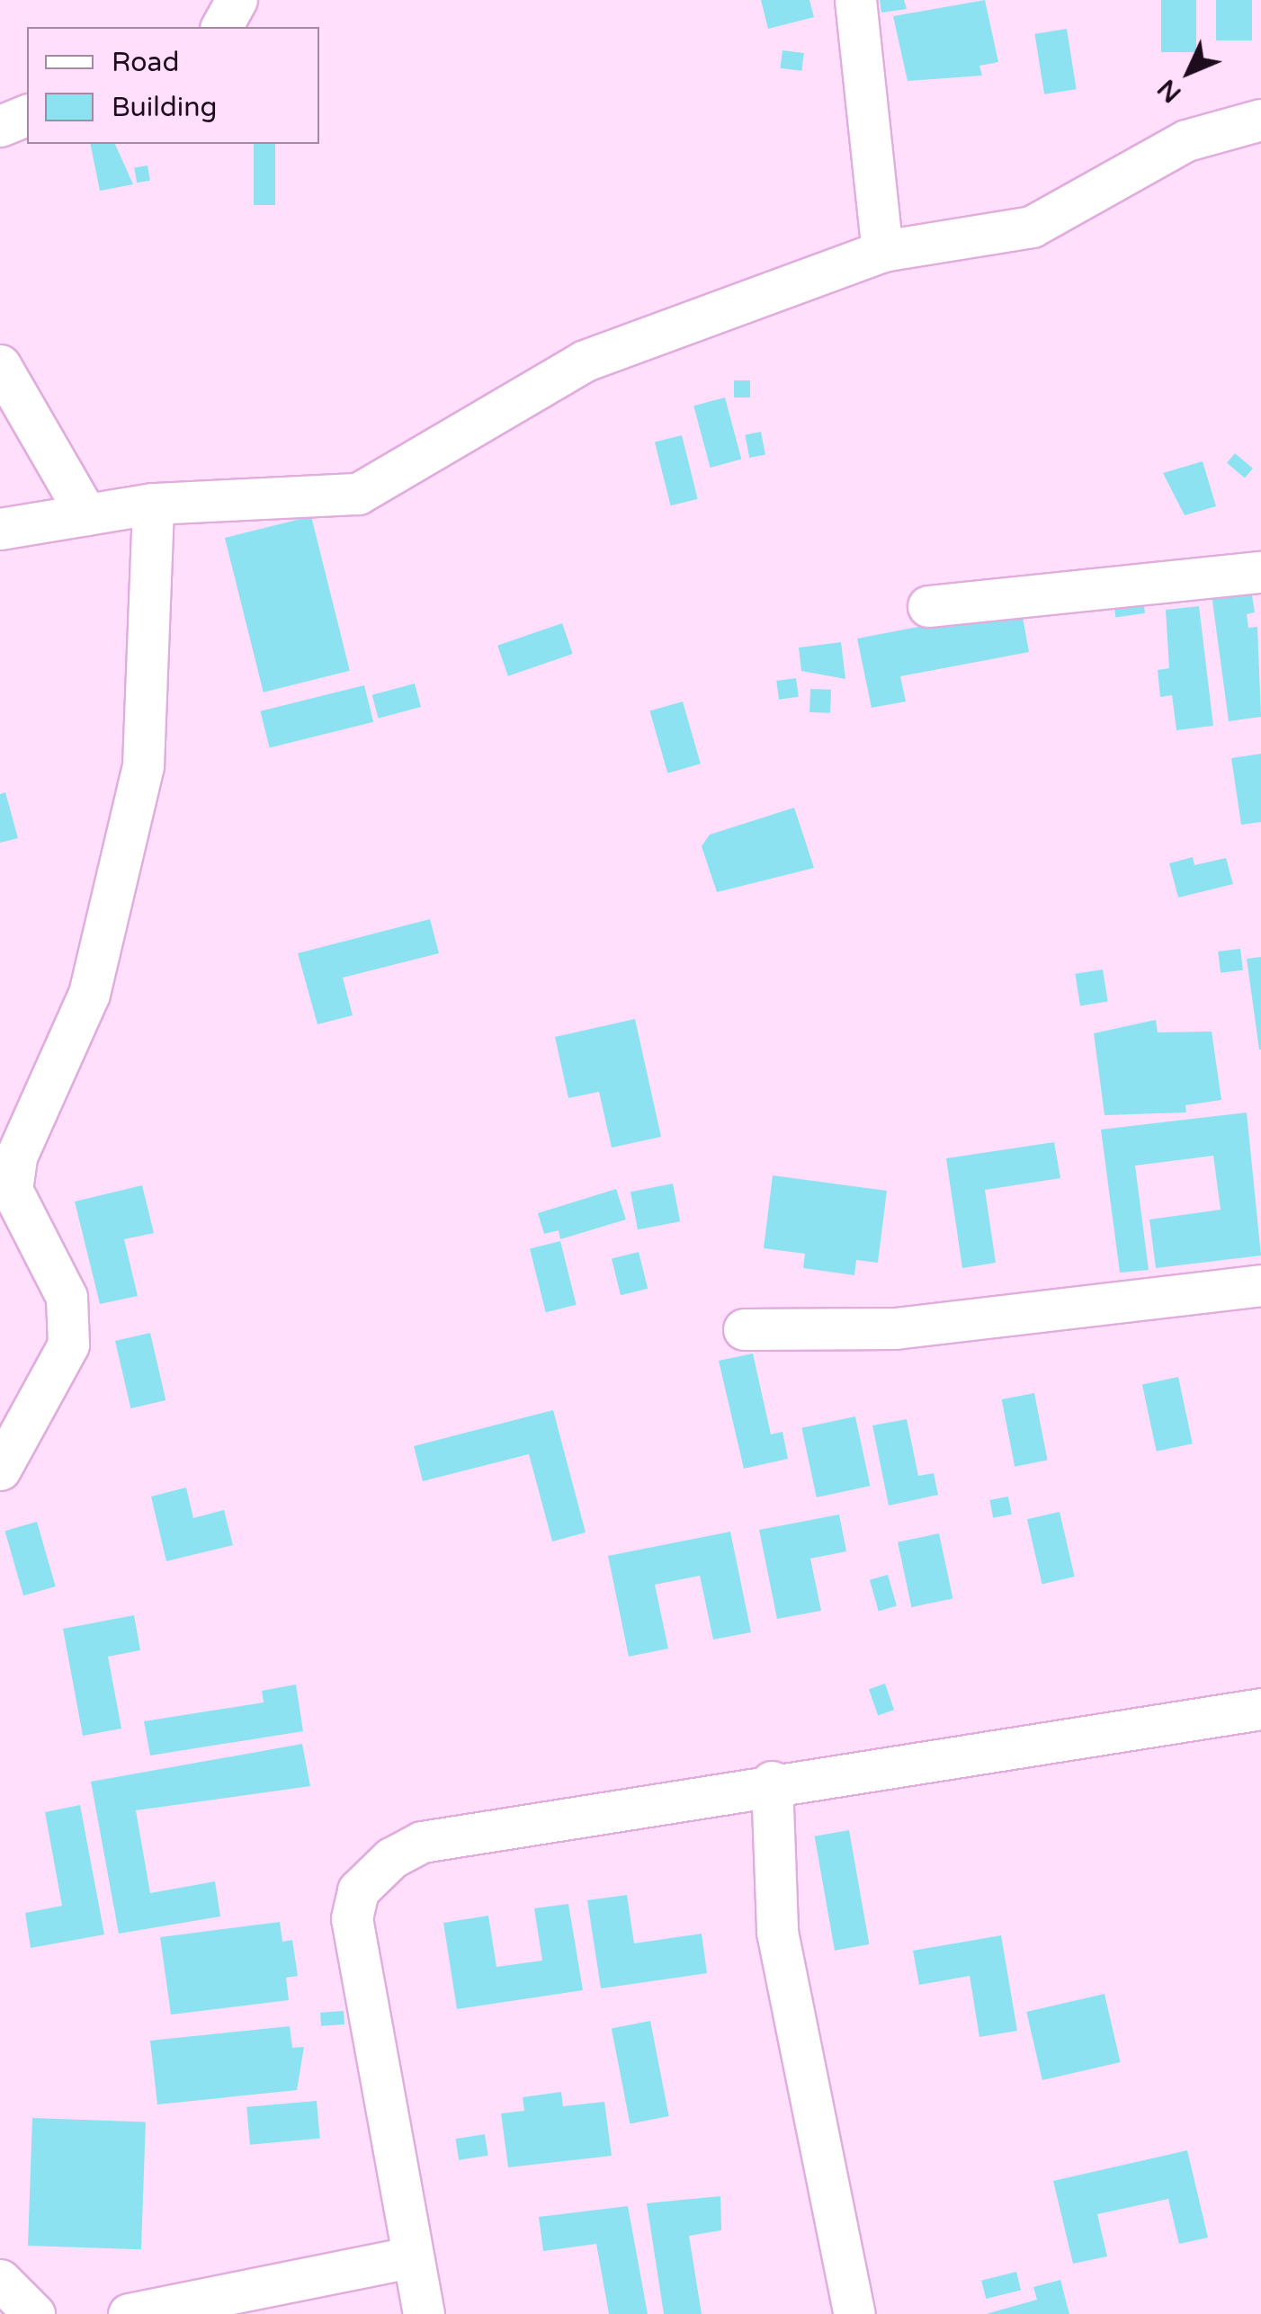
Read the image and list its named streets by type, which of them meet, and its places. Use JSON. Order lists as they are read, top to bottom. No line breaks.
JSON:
{"legend":["Road","Building"],"north":"bottom left"}
